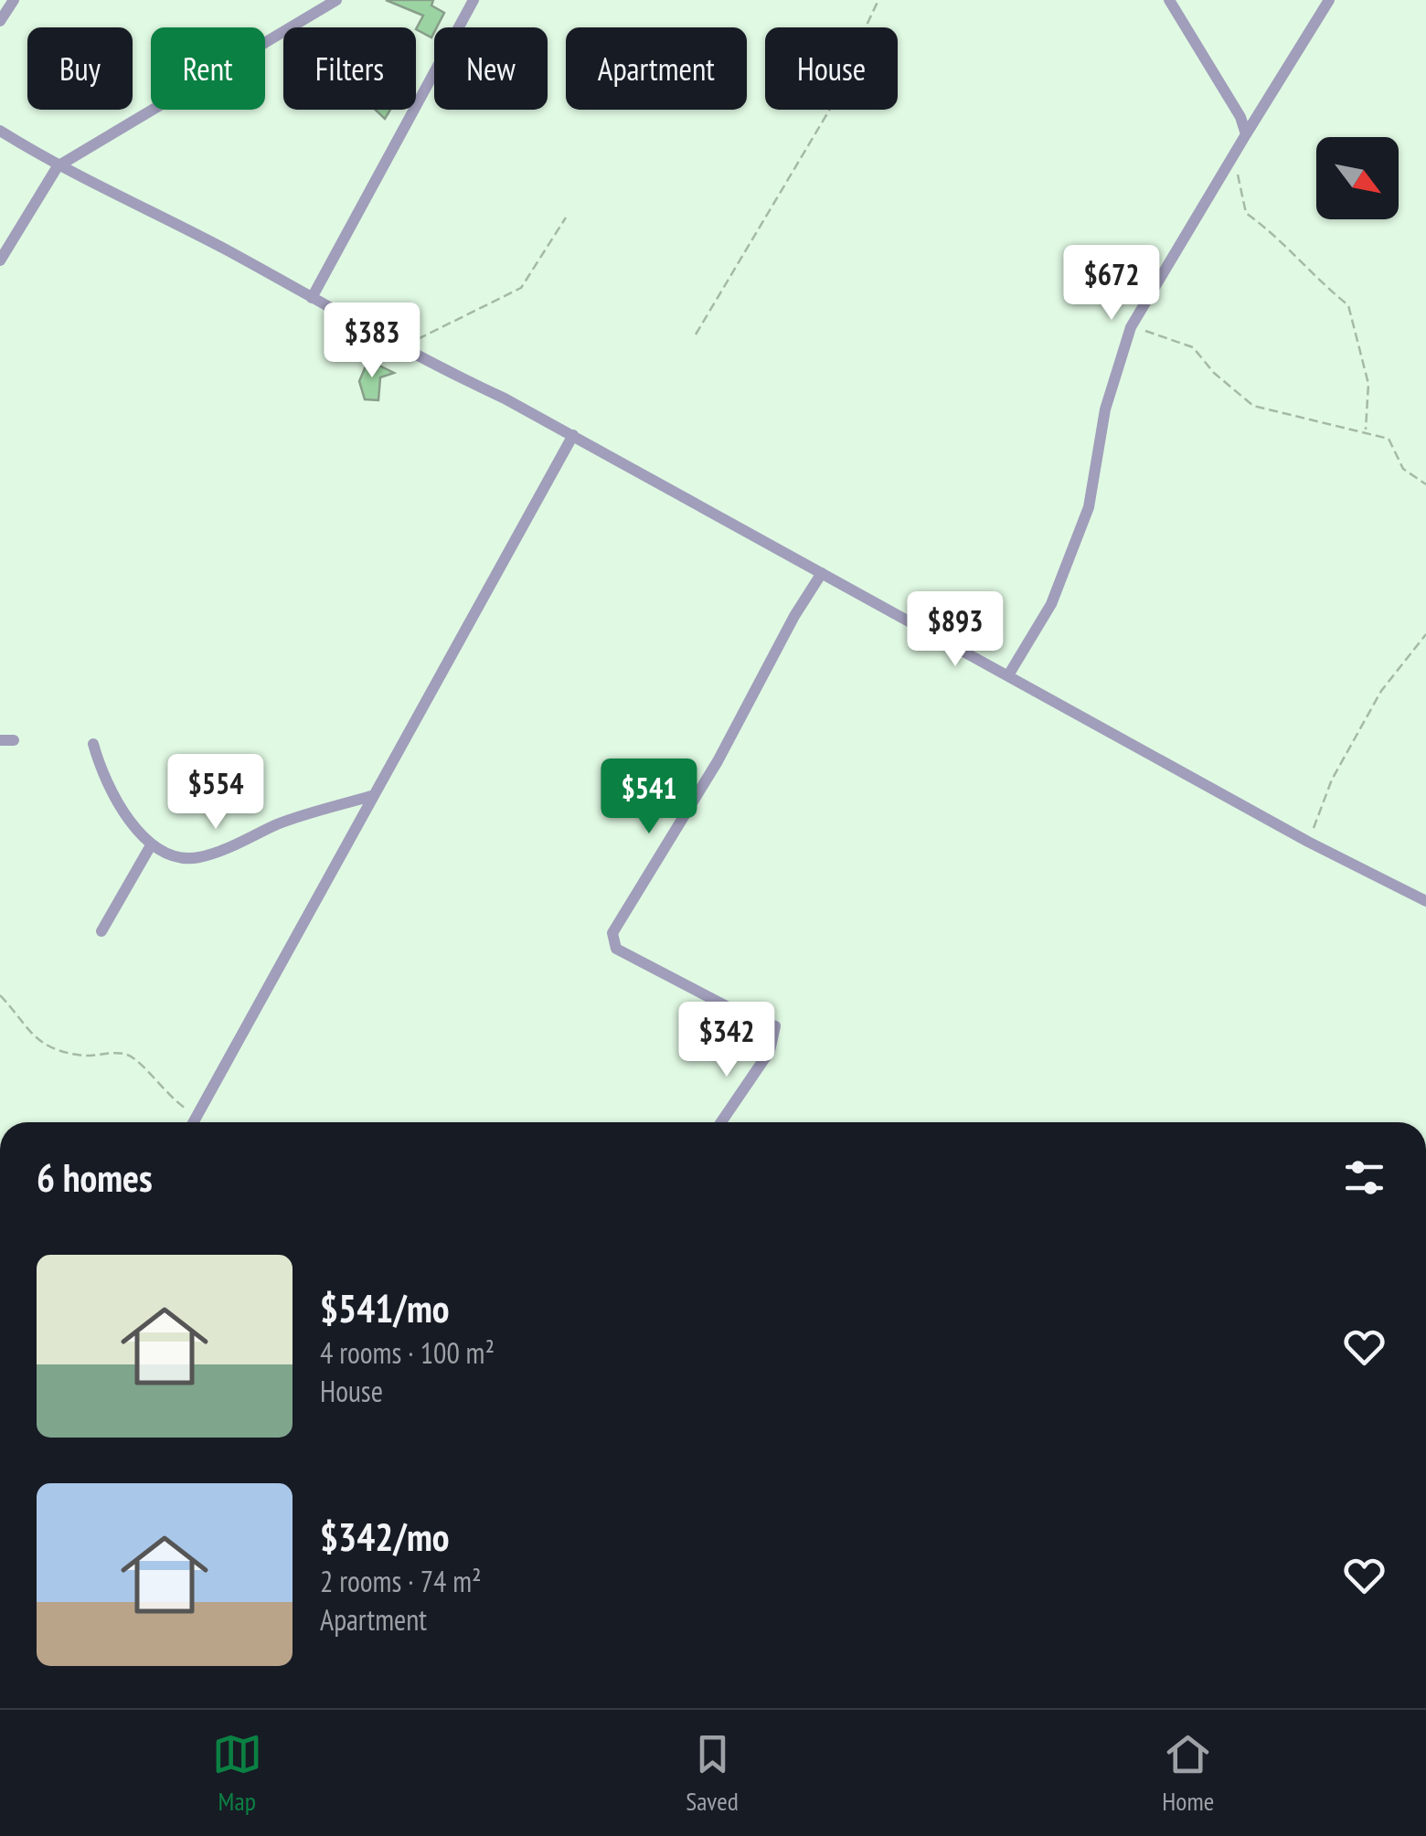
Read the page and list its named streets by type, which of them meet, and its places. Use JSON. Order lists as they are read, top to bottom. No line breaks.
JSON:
{"north":"bottom right","page":{"chip":["Buy","Rent","Filters","New","Apartment","House"],"price":["$672","$383","$893","$554","$541","$342"],"heading":"6 homes","list":[{"name":"$541/mo","note":"4 rooms · 100 m² · House"},{"name":"$342/mo","note":"2 rooms · 74 m² · Apartment"}],"tabs":["Map","Saved","Home"]}}
